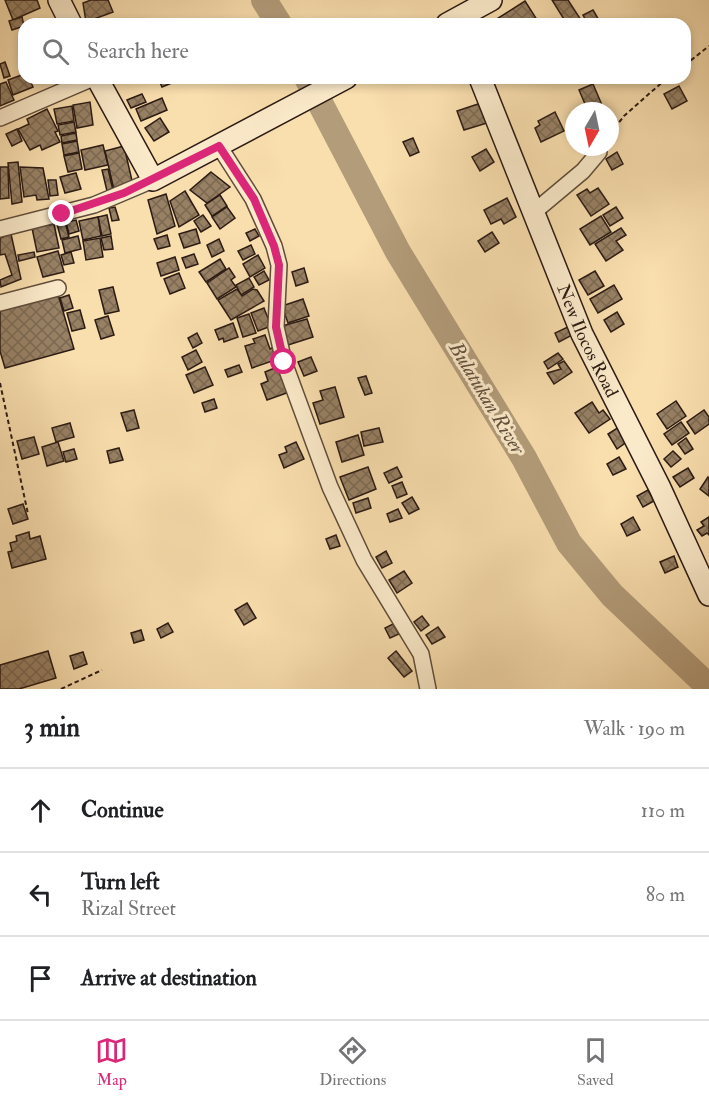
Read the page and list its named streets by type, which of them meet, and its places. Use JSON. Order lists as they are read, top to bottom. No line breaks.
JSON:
{"streets":{"street":["New Ilocos Road"]},"water":["Bulatukan River"],"north":"bottom","page":{"search":"Search here","heading":["3 min","Walk · 190 m"],"list":[["Continue","110 m"],["Turn left","Rizal Street","80 m"],"Arrive at destination"],"nav":["Map","Directions","Saved"]}}
